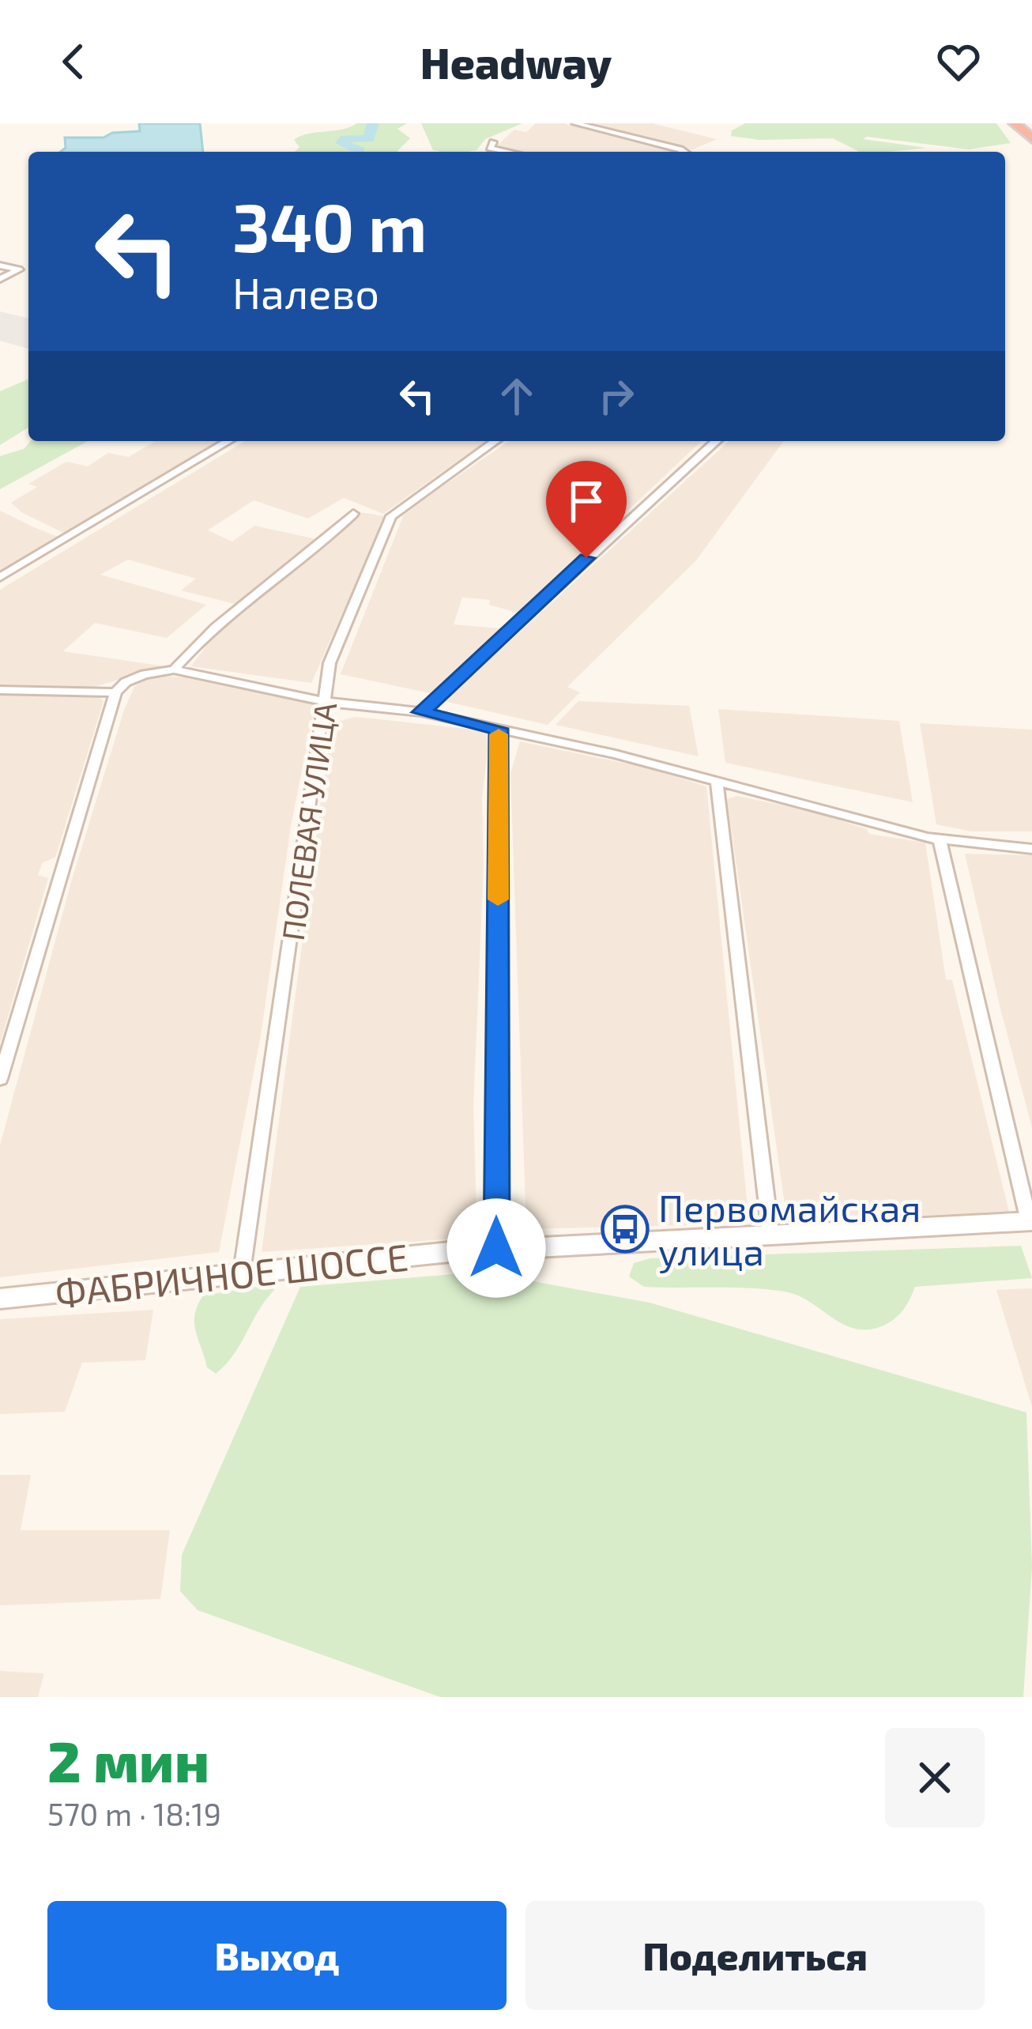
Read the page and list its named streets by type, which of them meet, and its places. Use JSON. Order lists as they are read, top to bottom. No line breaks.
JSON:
{"streets":{"main road":["ФАБРИЧНОЕ ШОССЕ"],"street":["ПОЛЕВАЯ УЛИЦА"]},"crossings":[["ПОЛЕВАЯ УЛИЦА","ФАБРИЧНОЕ ШОССЕ"]],"places":{"bus stop":["Первомайская улица"]},"page":{"header":"Headway","turn":["340 m","Налево"],"heading":["2 мин","570 m · 18:19"],"buttons":["Выход","Поделиться"]}}
